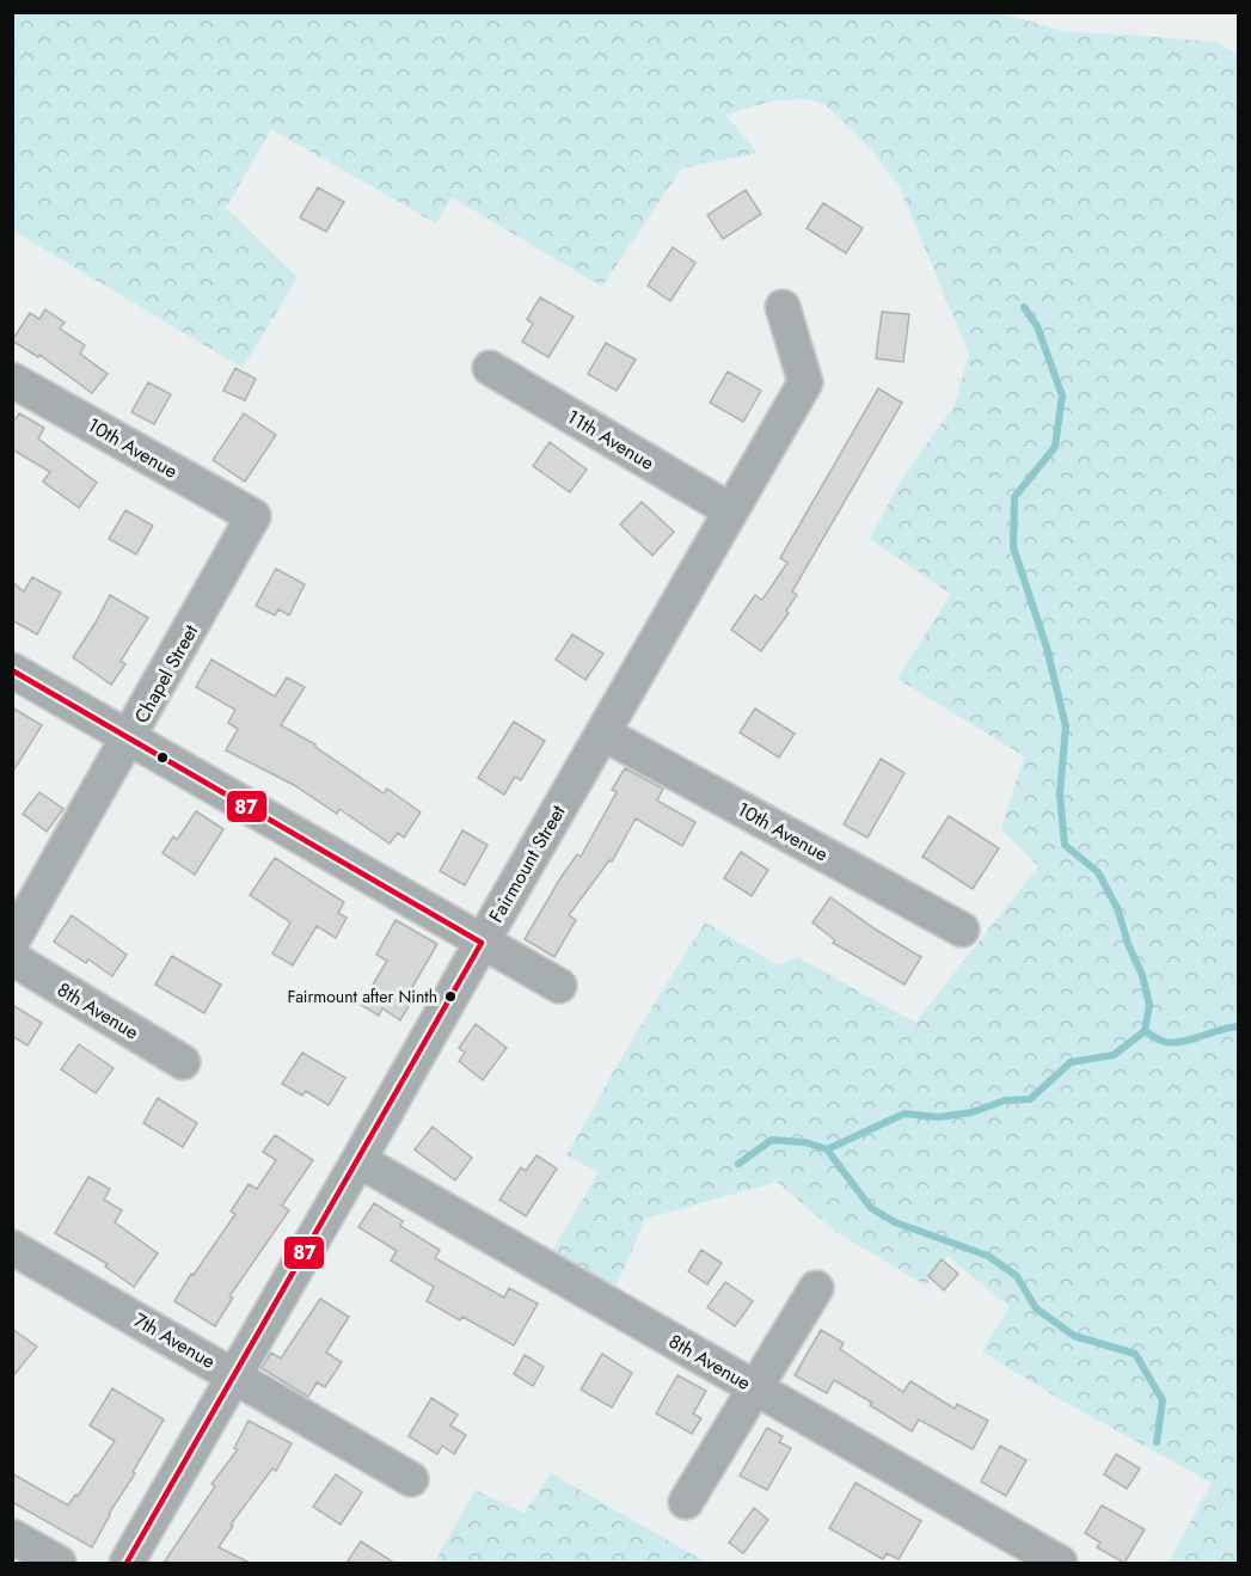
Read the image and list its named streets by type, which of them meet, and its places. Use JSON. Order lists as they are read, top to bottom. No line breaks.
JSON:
{"streets":{"street":["11th Avenue","10th Avenue","Chapel Street","Fairmount Street","8th Avenue","7th Avenue"]},"crossings":[["11th Avenue","Fairmount Street"],["10th Avenue","Chapel Street"],["10th Avenue","Fairmount Street"],["Fairmount Street","8th Avenue"],["Fairmount Street","7th Avenue"]],"places":["Fairmount after Ninth"],"lines":["transit line 87"]}
